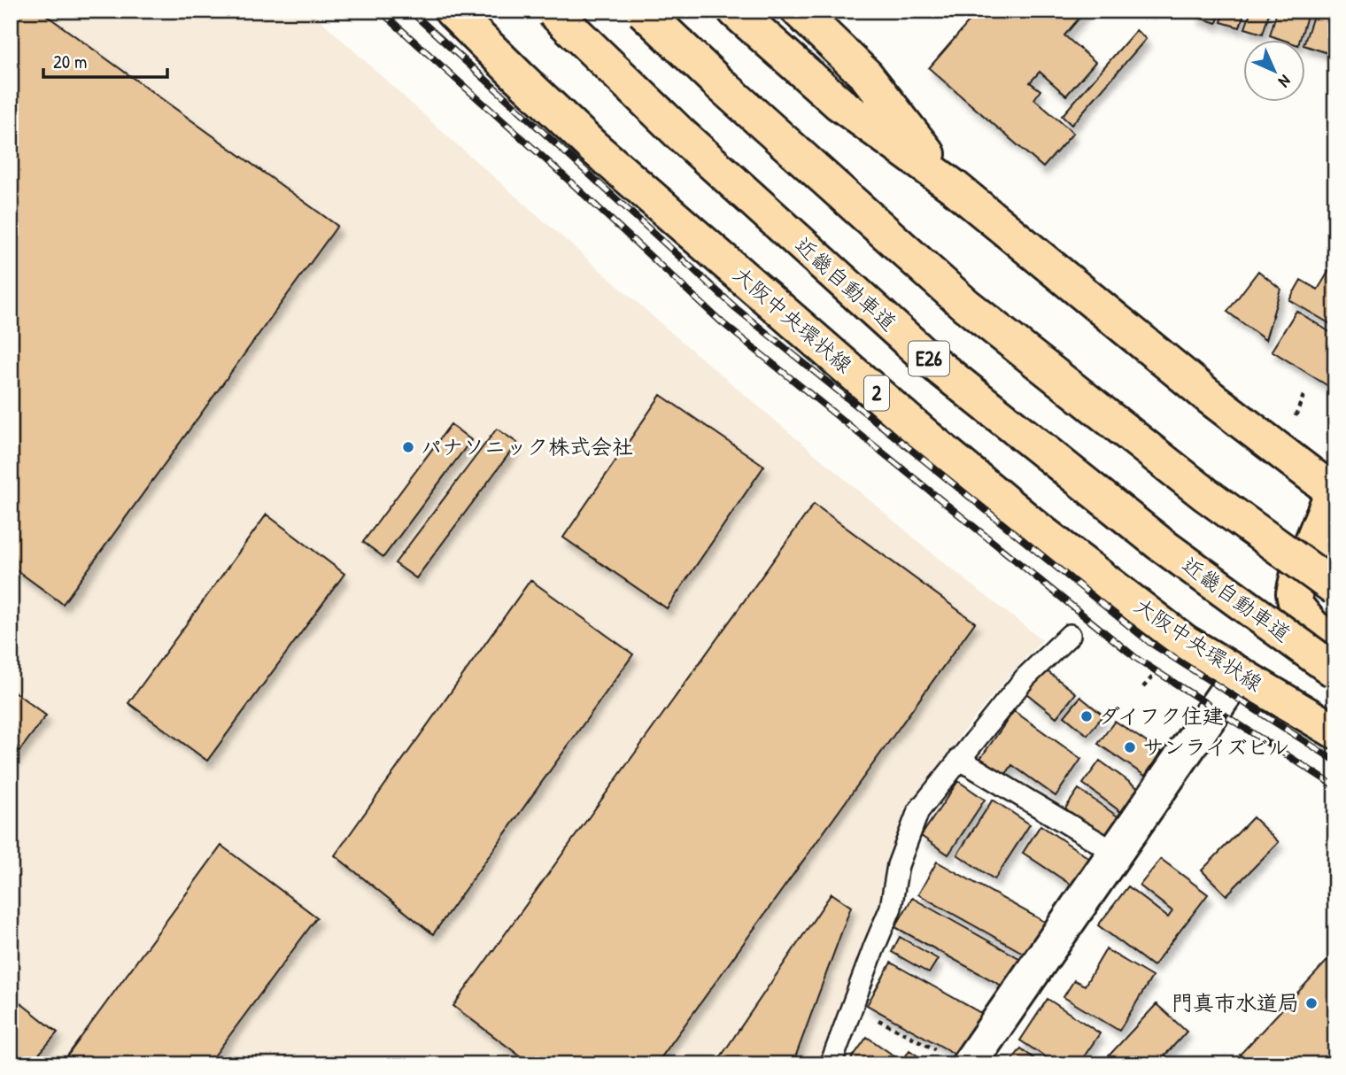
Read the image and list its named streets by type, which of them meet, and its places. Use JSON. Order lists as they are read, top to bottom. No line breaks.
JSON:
{"streets":{"main road":["近畿自動車道","大阪中央環状線","E26","2"]},"places":["パナソニック株式会社","ダイフク住建","サンライズビル","門真市水道局"],"scale_bar":"20 m","north":"bottom right"}
